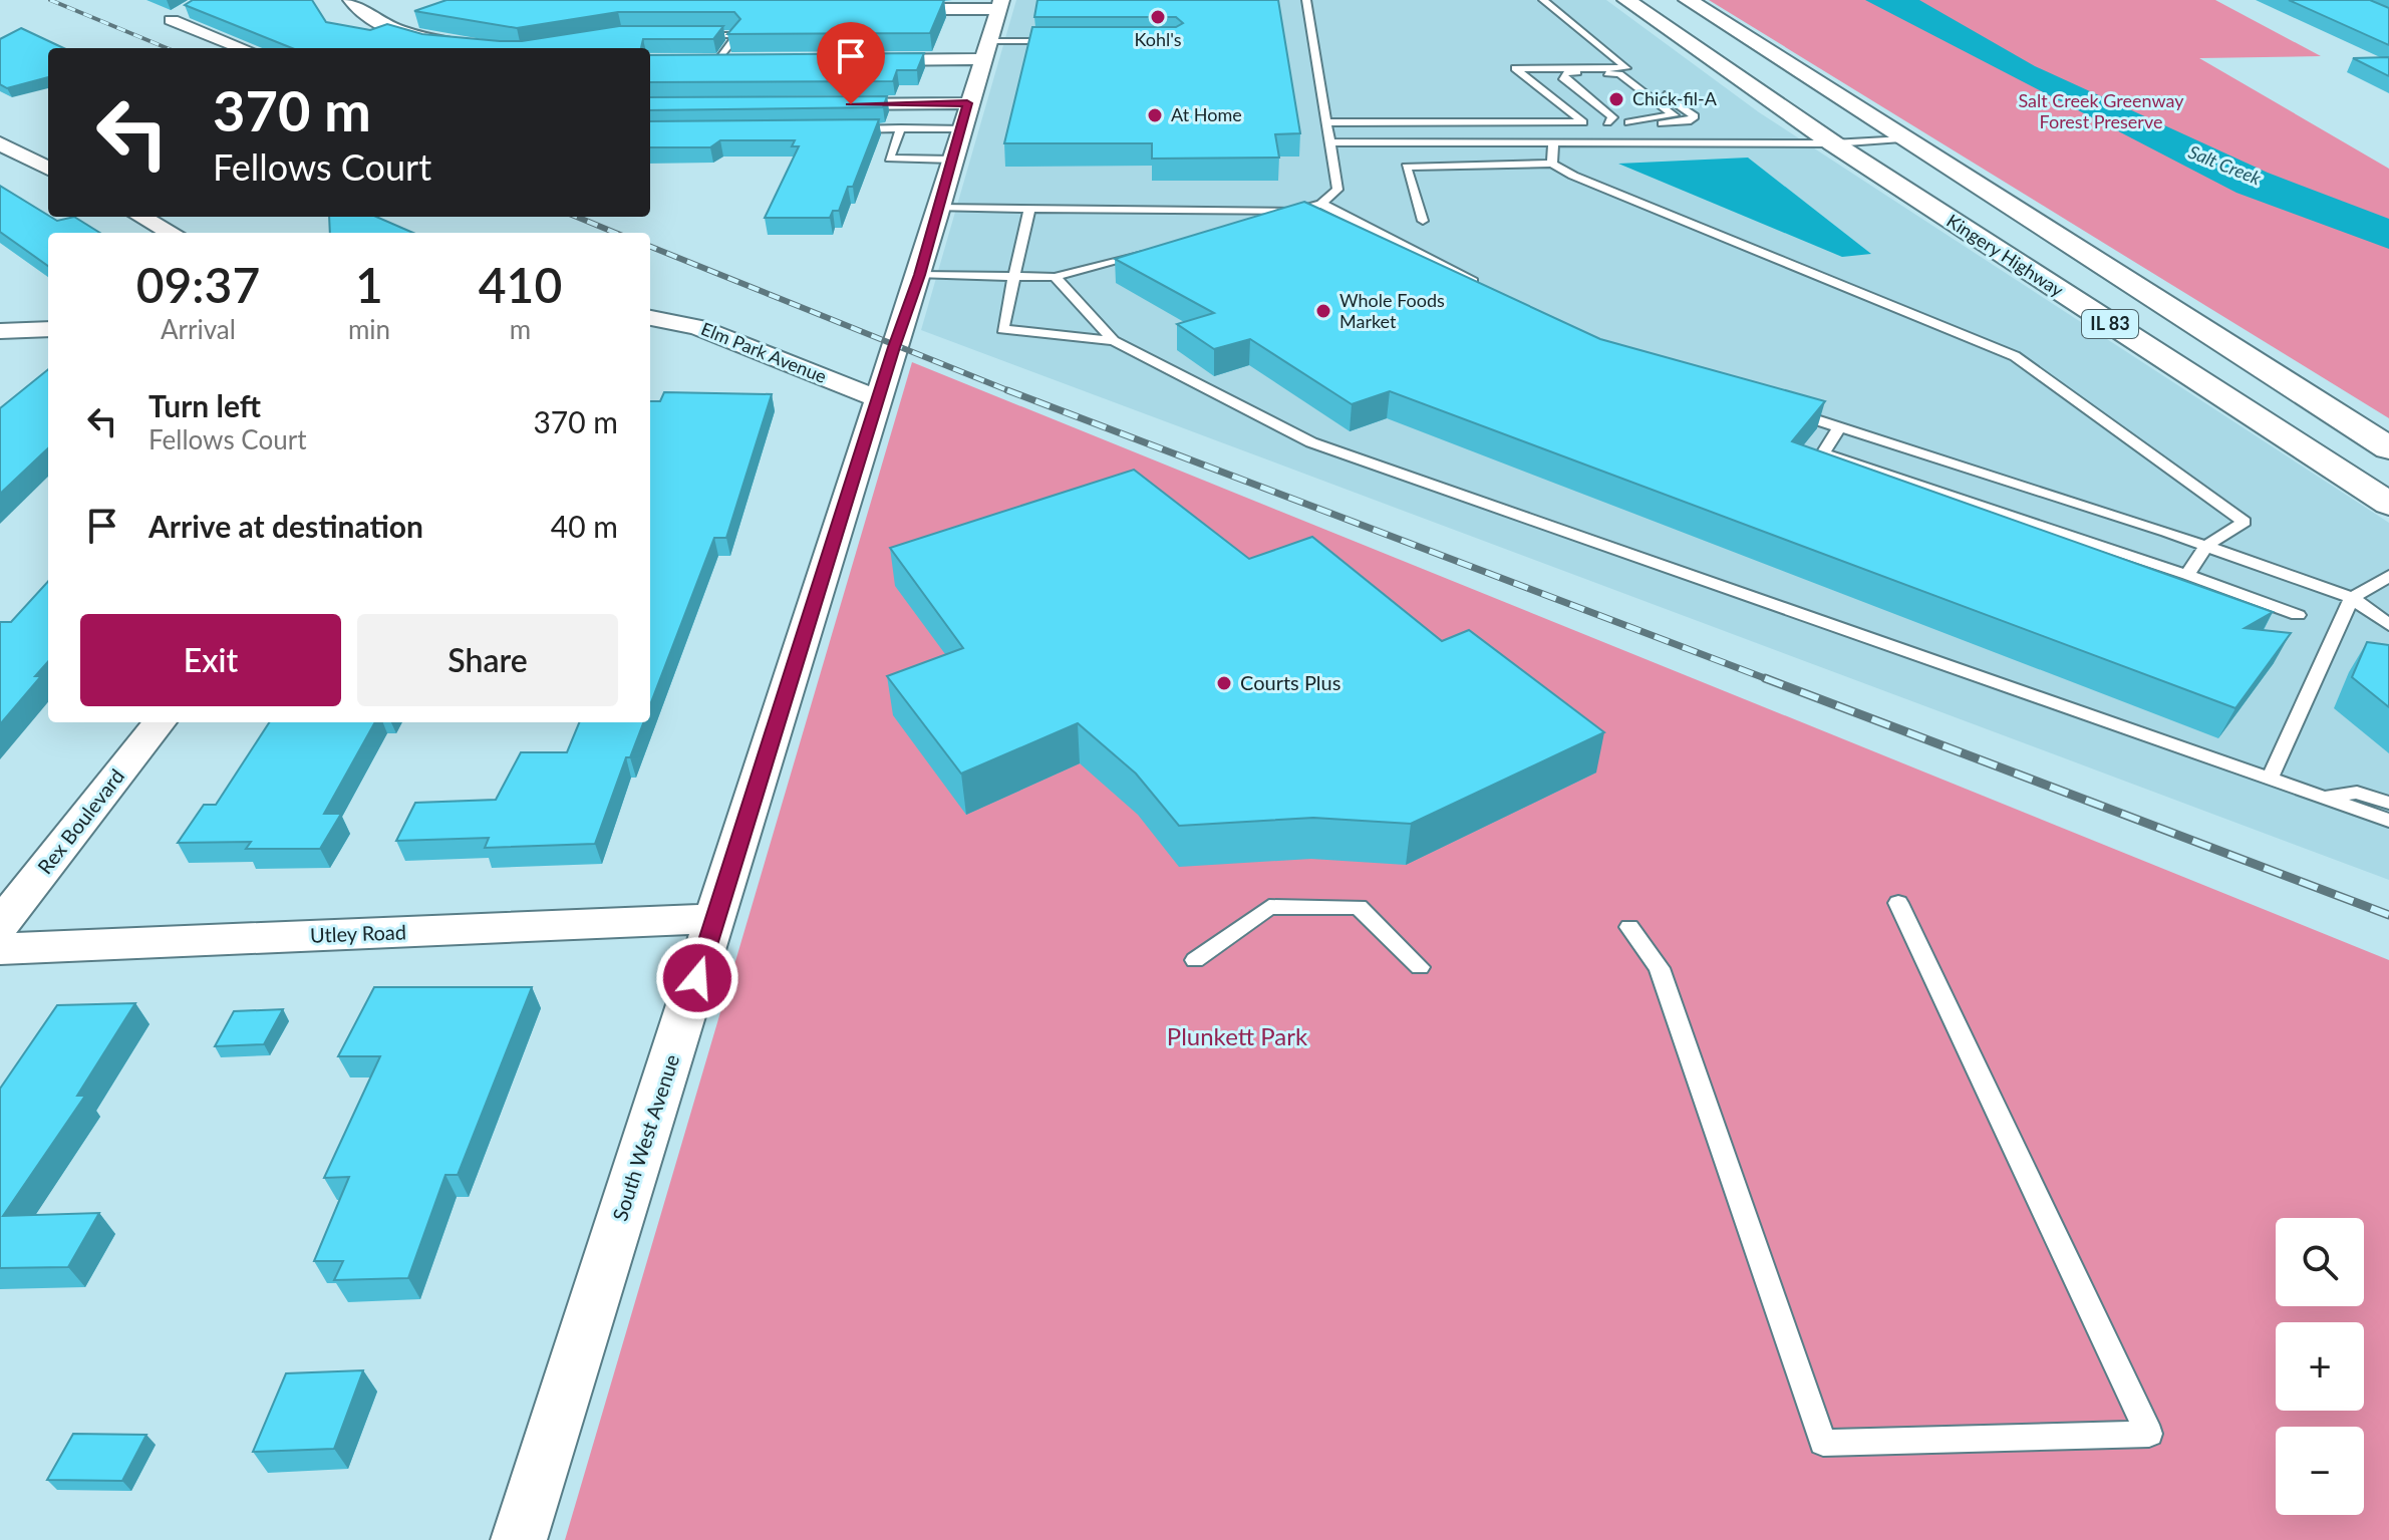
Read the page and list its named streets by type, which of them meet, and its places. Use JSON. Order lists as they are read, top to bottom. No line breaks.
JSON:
{"streets":{"highway":["Kingery Highway","IL 83"],"street":["Elm Park Avenue","Rex Boulevard","Utley Road","South West Avenue"]},"crossings":[["Elm Park Avenue","South West Avenue"],["Utley Road","South West Avenue"]],"water":["Salt Creek"],"parks":["Salt Creek Greenway Forest Preserve","Plunkett Park"],"places":["Kohl's","Chick-fil-A","At Home","Whole Foods Market","Courts Plus"],"page":{"turn":["370 m","Fellows Court"],"eta":["09:37","Arrival","1","min","410","m"],"list":[{"name":"Turn left","note":"Fellows Court","value":"370 m"},{"name":"Arrive at destination","value":"40 m"}],"buttons":["Exit","Share"],"map_buttons":["+","−"]}}
